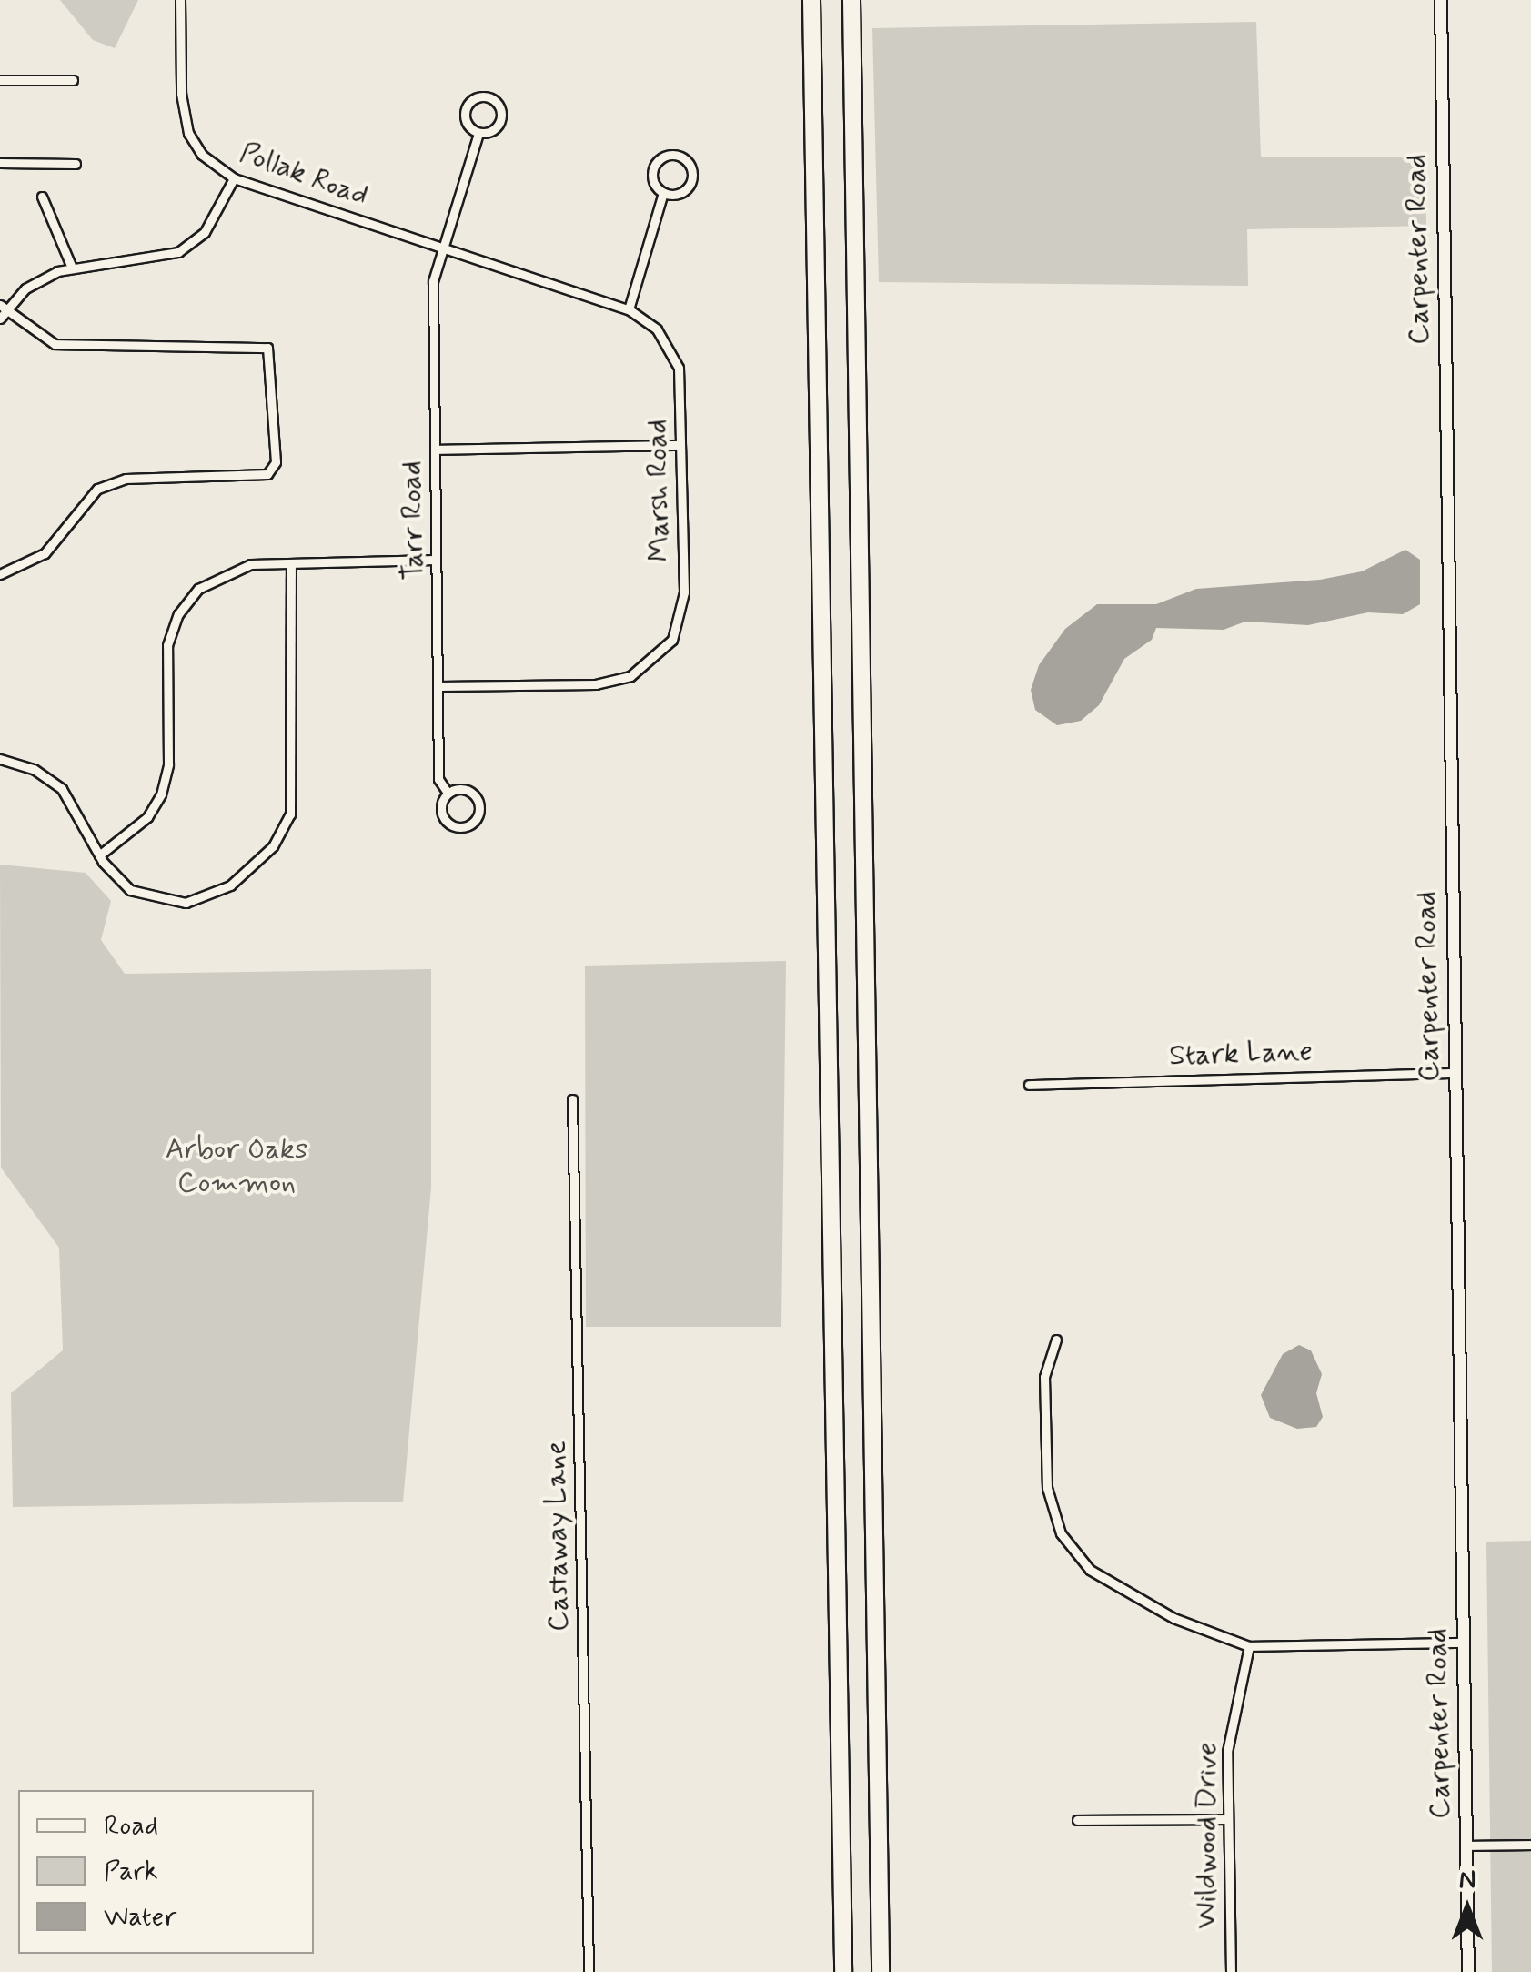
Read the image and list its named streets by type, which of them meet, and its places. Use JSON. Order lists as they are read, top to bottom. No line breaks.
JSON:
{"streets":{"main road":["Carpenter Road"],"street":["Pollak Road","Marsh Road","Tarr Road","Stark Lane","Castaway Lane","Wildwood Drive"]},"crossings":[["Pollak Road","Marsh Road"],["Pollak Road","Tarr Road"],["Carpenter Road","Stark Lane"],["Marsh Road","Tarr Road"]],"parks":["Arbor Oaks Common"],"legend":["Road","Park","Water"],"north":"top"}
